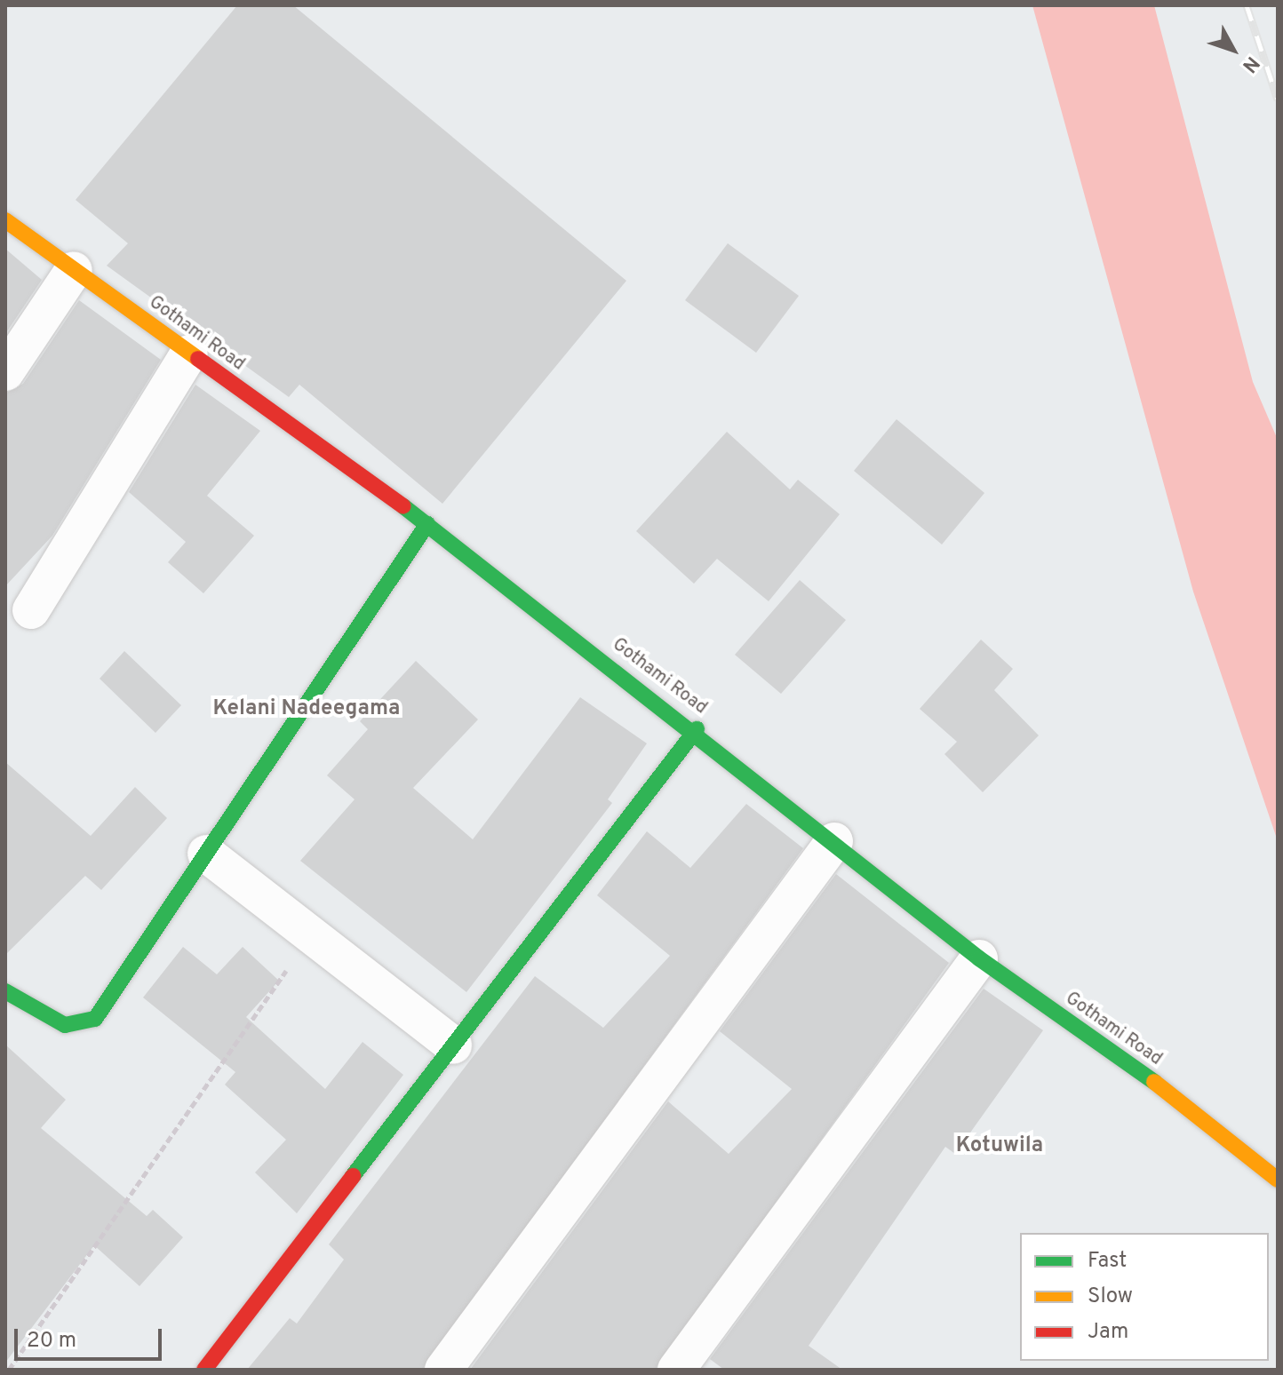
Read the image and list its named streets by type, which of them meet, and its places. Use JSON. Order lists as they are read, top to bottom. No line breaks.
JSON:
{"streets":{"street":["Gothami Road"]},"districts":["Kelani Nadeegama","Kotuwila"],"legend":["Fast","Slow","Jam"],"scale_bar":"20 m","north":"bottom right"}
